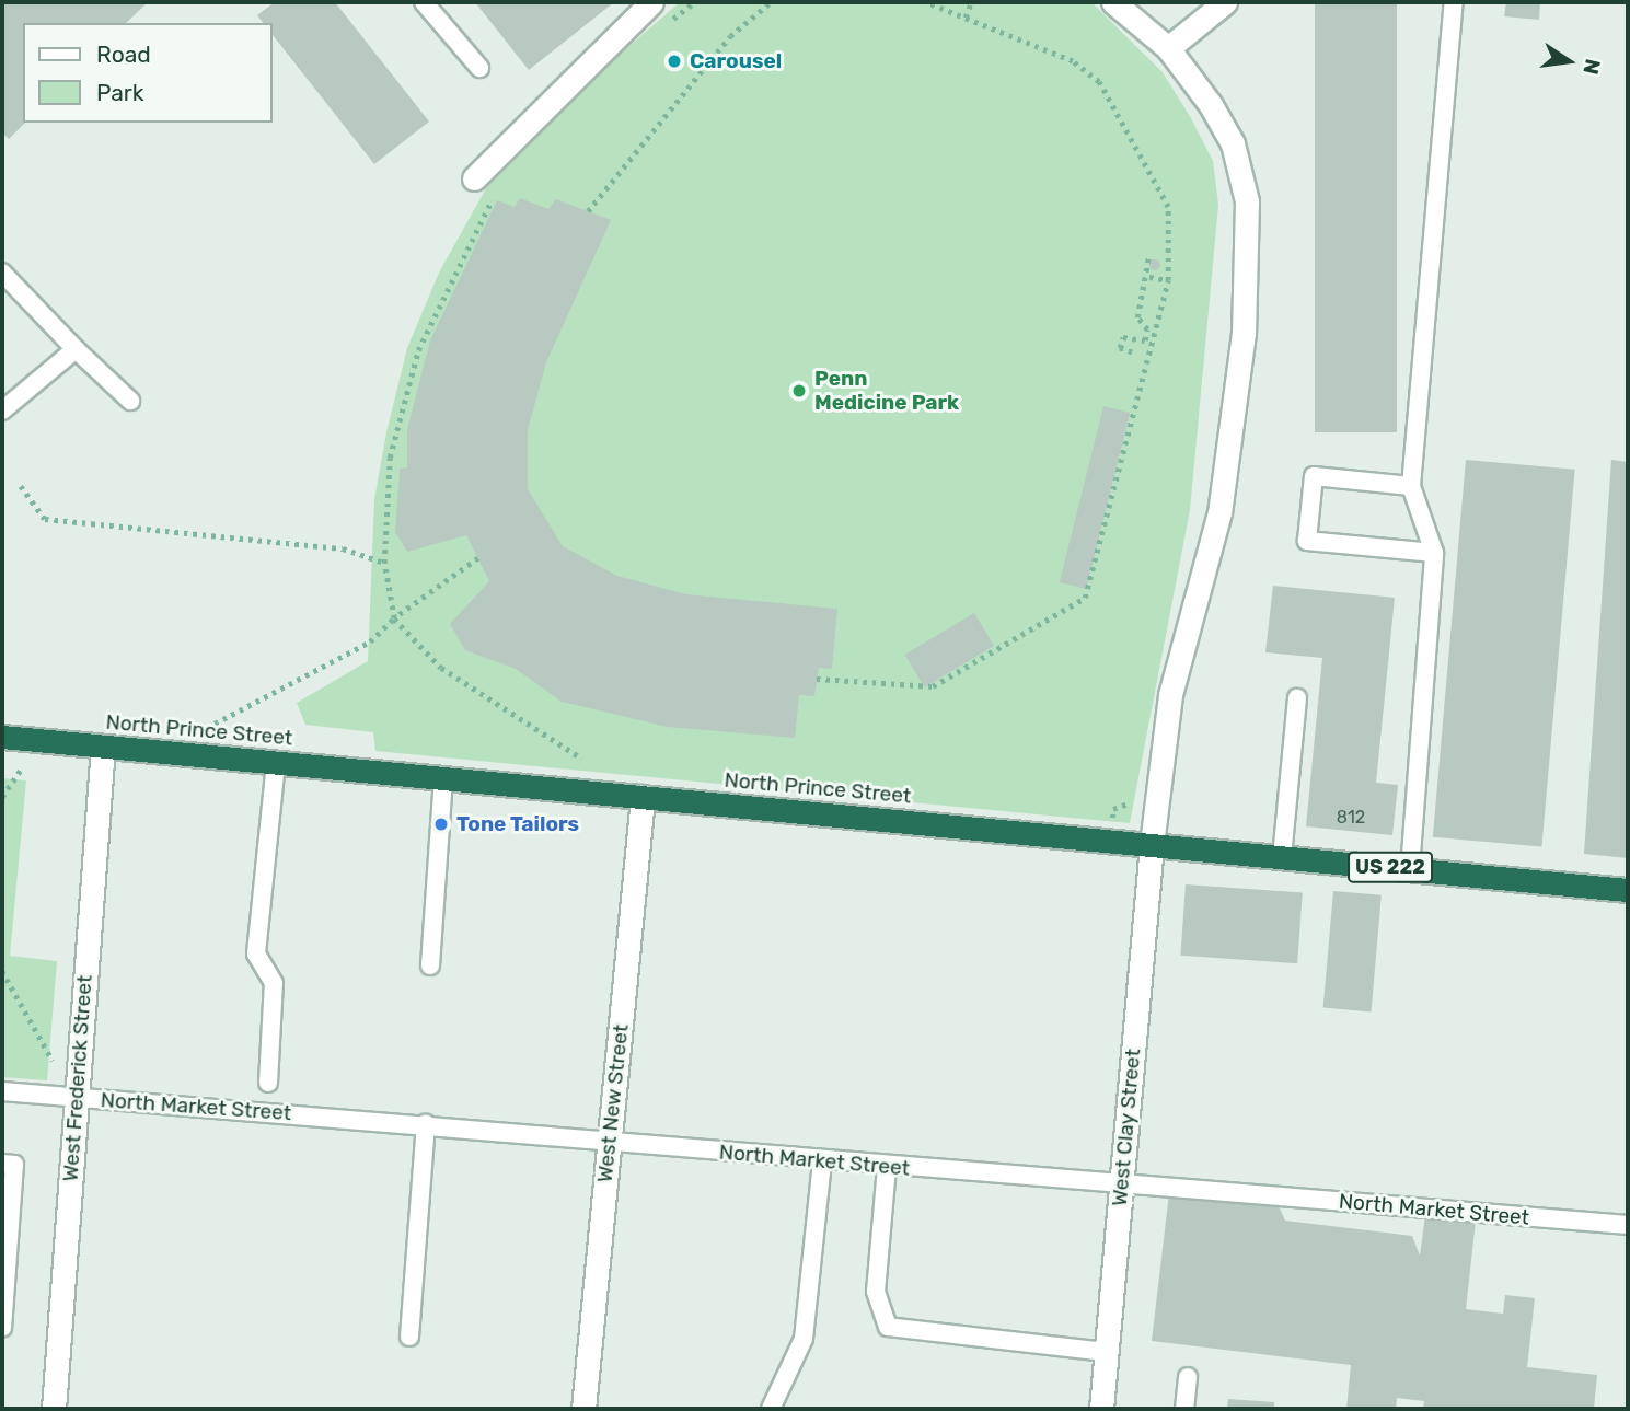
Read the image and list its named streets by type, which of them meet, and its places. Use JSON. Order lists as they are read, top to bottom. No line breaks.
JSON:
{"streets":{"highway":["North Prince Street","US 222"],"street":["West Frederick Street","West New Street","West Clay Street"],"lane":["North Market Street"]},"crossings":[["North Prince Street","West Frederick Street"],["North Prince Street","West New Street"],["North Prince Street","West Clay Street"],["West Frederick Street","North Market Street"],["West New Street","North Market Street"],["North Market Street","West Clay Street"]],"places":["Carousel","Penn Medicine Park","Tone Tailors"],"house_numbers":["812"],"legend":["Road","Park"],"north":"right"}
